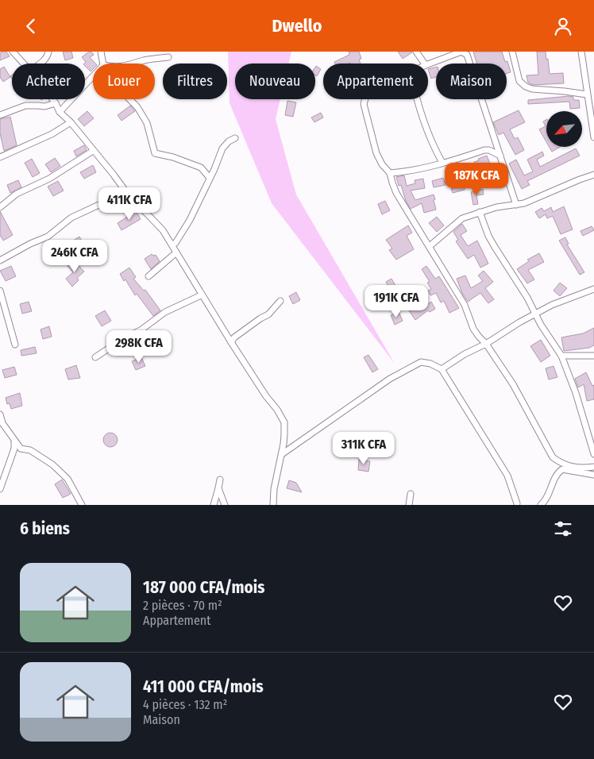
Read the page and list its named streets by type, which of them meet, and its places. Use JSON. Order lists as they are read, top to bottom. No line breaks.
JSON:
{"north":"bottom left","page":{"header":"Dwello","chip":["Acheter","Louer","Filtres","Nouveau","Appartement","Maison"],"price":["187K CFA","411K CFA","246K CFA","191K CFA","298K CFA","311K CFA"],"heading":"6 biens","list":[{"name":"187 000 CFA/mois","note":"2 pièces · 70 m² · Appartement"},{"name":"411 000 CFA/mois","note":"4 pièces · 132 m² · Maison"}]}}
